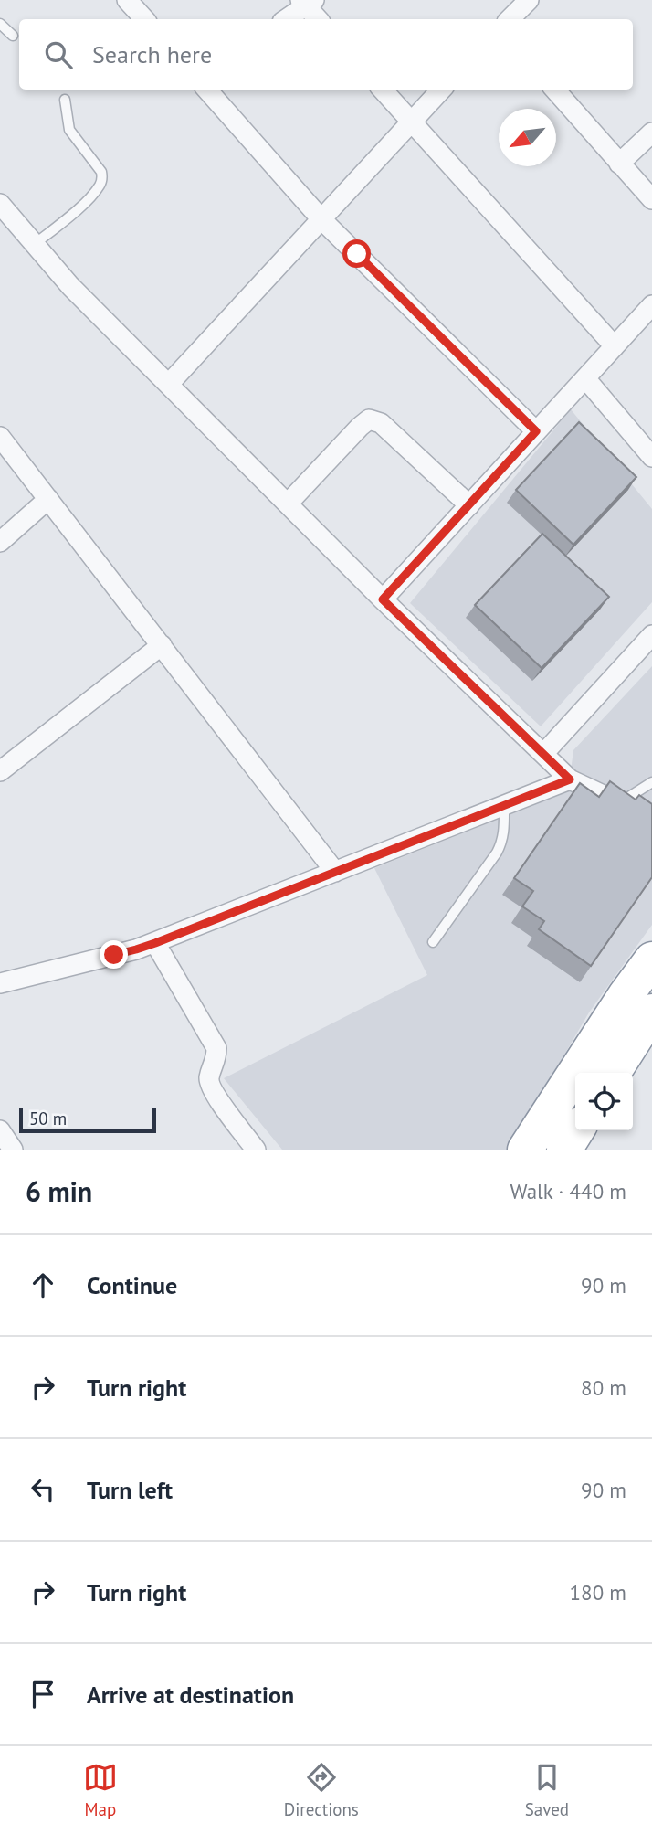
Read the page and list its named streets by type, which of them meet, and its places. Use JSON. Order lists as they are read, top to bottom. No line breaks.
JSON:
{"scale_bar":"50 m","north":"bottom left","page":{"search":"Search here","scale":"50 m","heading":["6 min","Walk · 440 m"],"list":[["Continue","90 m"],["Turn right","80 m"],["Turn left","90 m"],["Turn right","180 m"],"Arrive at destination"],"nav":["Map","Directions","Saved"]}}
